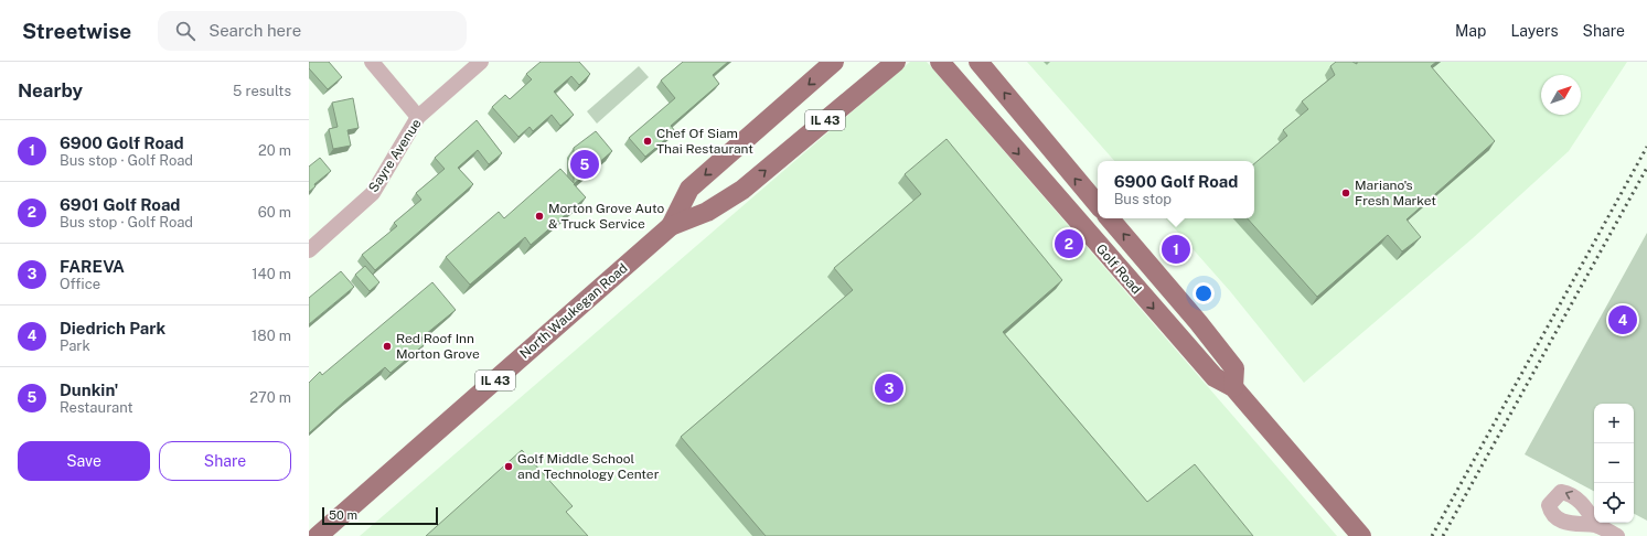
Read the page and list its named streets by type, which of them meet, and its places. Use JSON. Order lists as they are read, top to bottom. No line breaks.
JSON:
{"streets":{"main road":["IL 43","Golf Road","North Waukegan Road"],"street":["Sayre Avenue"]},"places":["Chef Of Siam Thai Restaurant","Mariano's Fresh Market","Morton Grove Auto & Truck Service","Red Roof Inn Morton Grove","Golf Middle School and Technology Center"],"scale_bar":"50 m","north":"top right","page":{"header":"Streetwise","search":"Search here","nav":["Map","Layers","Share"],"heading":["Nearby","5 results"],"list":[{"mark":"1","name":"6900 Golf Road","note":"Bus stop · Golf Road","value":"20 m"},{"mark":"2","name":"6901 Golf Road","note":"Bus stop · Golf Road","value":"60 m"},{"mark":"3","name":"FAREVA","note":"Office","value":"140 m"},{"mark":"4","name":"Diedrich Park","note":"Park","value":"180 m"},{"mark":"5","name":"Dunkin'","note":"Restaurant","value":"270 m"}],"pins":["5","2","1","4","3"],"popup":["6900 Golf Road","Bus stop"],"map_buttons":["+","−"],"buttons":["Save","Share"],"scale":"50 m"}}
